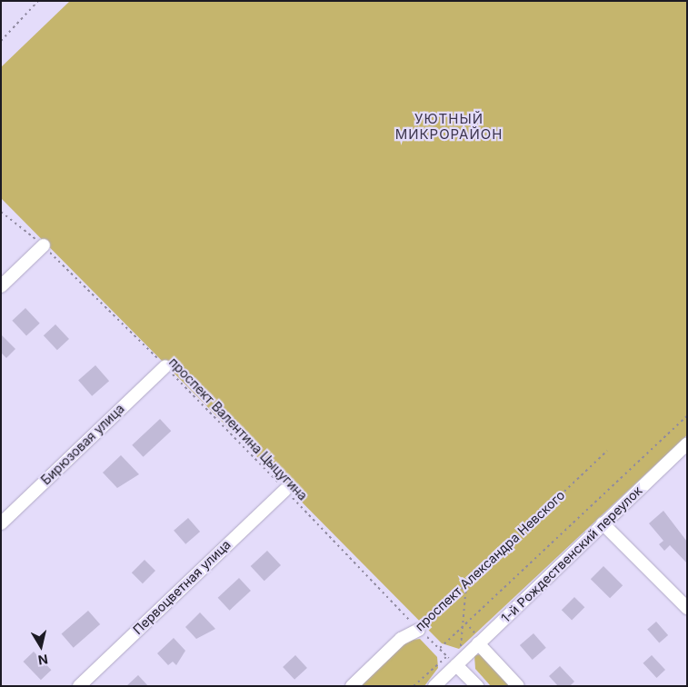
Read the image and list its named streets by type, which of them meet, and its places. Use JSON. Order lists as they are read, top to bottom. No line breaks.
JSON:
{"streets":{"street":["Бирюзовая улица","1-й Рождественский переулок","проспект Александра Невского","Первоцветная улица"],"path":["проспект Валентина Цыцугина"]},"crossings":[["проспект Валентина Цыцугина","Бирюзовая улица"],["проспект Валентина Цыцугина","1-й Рождественский переулок"],["проспект Валентина Цыцугина","проспект Александра Невского"],["проспект Валентина Цыцугина","Первоцветная улица"]],"districts":["УЮТНЫЙ МИКРОРАЙОН"],"north":"bottom"}
